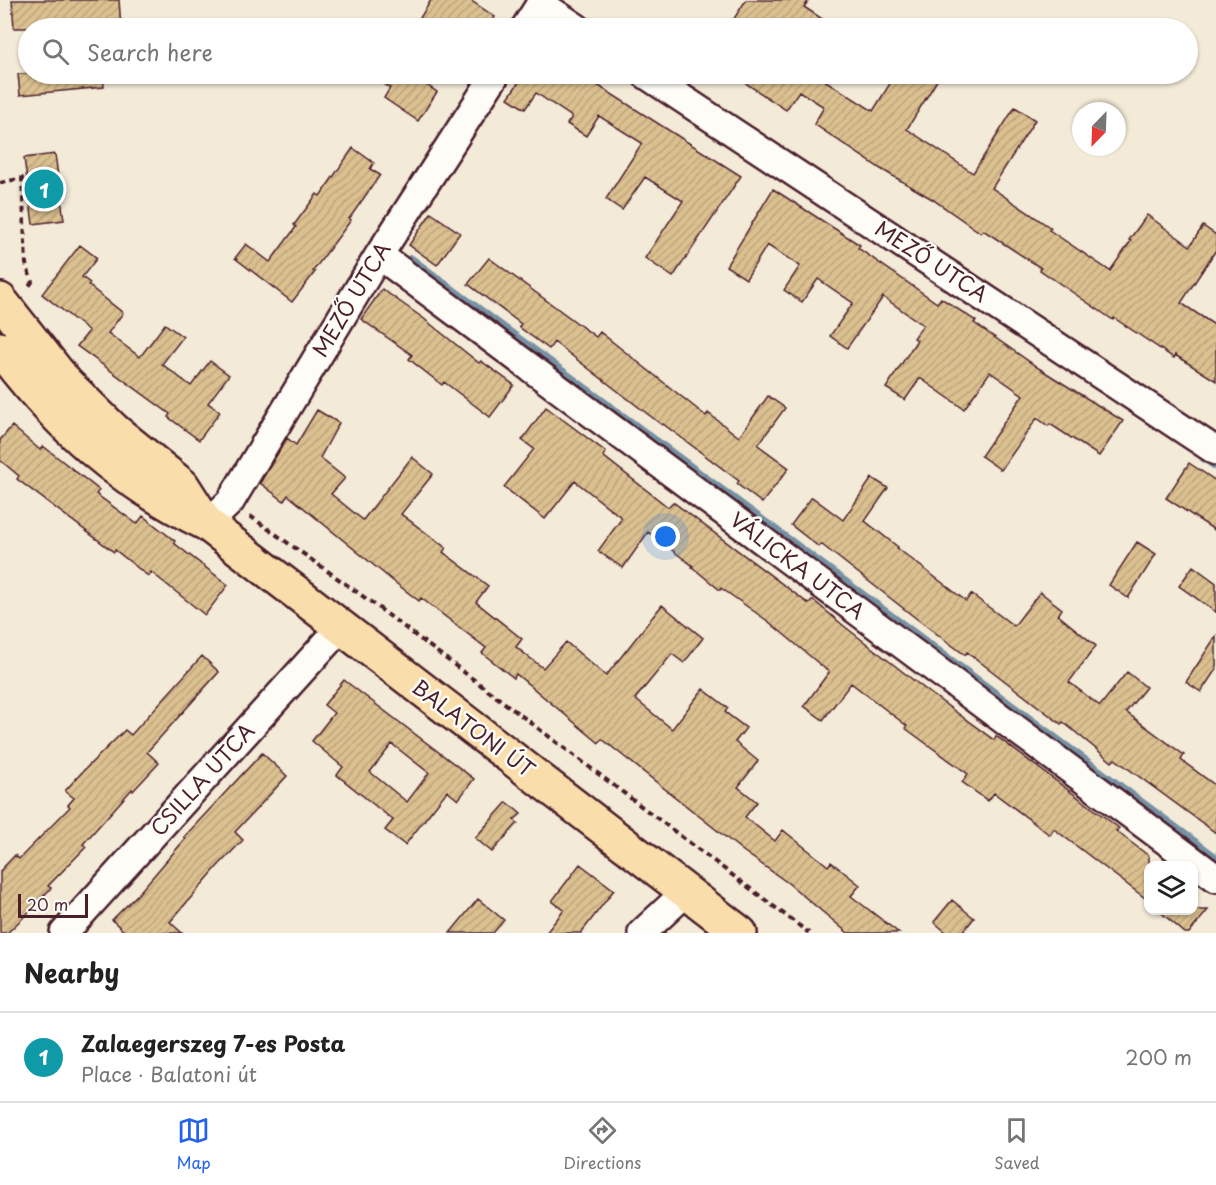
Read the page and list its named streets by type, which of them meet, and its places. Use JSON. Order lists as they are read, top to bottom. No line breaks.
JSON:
{"streets":{"main road":["BALATONI ÚT"],"street":["MEZŐ UTCA","VÁLICKA UTCA","CSILLA UTCA"]},"crossings":[["MEZŐ UTCA","VÁLICKA UTCA"],["MEZŐ UTCA","BALATONI ÚT"],["BALATONI ÚT","CSILLA UTCA"]],"scale_bar":"20 m","north":"bottom left","page":{"search":"Search here","pins":"1","scale":"20 m","heading":"Nearby","list":[{"mark":"1","name":"Zalaegerszeg 7-es Posta","note":"Place · Balatoni út","value":"200 m"}],"nav":["Map","Directions","Saved"]}}
